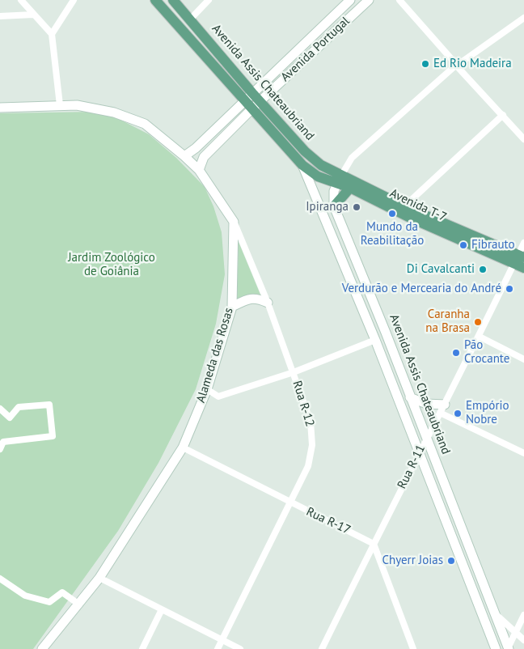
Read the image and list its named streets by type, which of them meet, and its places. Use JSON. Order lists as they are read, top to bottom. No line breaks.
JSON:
{"streets":{"main road":["Avenida Portugal","Avenida Assis Chateaubriand","Avenida T-7","Alameda das Rosas"],"street":["Rua R-12","Rua R-11","Rua R-17"]},"crossings":[["Avenida Portugal","Avenida Assis Chateaubriand"],["Avenida Assis Chateaubriand","Avenida T-7"],["Avenida Assis Chateaubriand","Rua R-11"],["Avenida T-7","Rua R-11"],["Alameda das Rosas","Rua R-12"],["Alameda das Rosas","Rua R-17"],["Rua R-12","Rua R-17"],["Rua R-11","Rua R-17"]],"parks":["Jardim Zoológico de Goiânia"],"places":["Ed Rio Madeira","Ipiranga","Mundo da Reabilitação","Fibrauto","Di Cavalcanti","Verdurão e Mercearia do André","Caranha na Brasa","Pão Crocante","Empório Nobre","Chyerr Joias"]}
